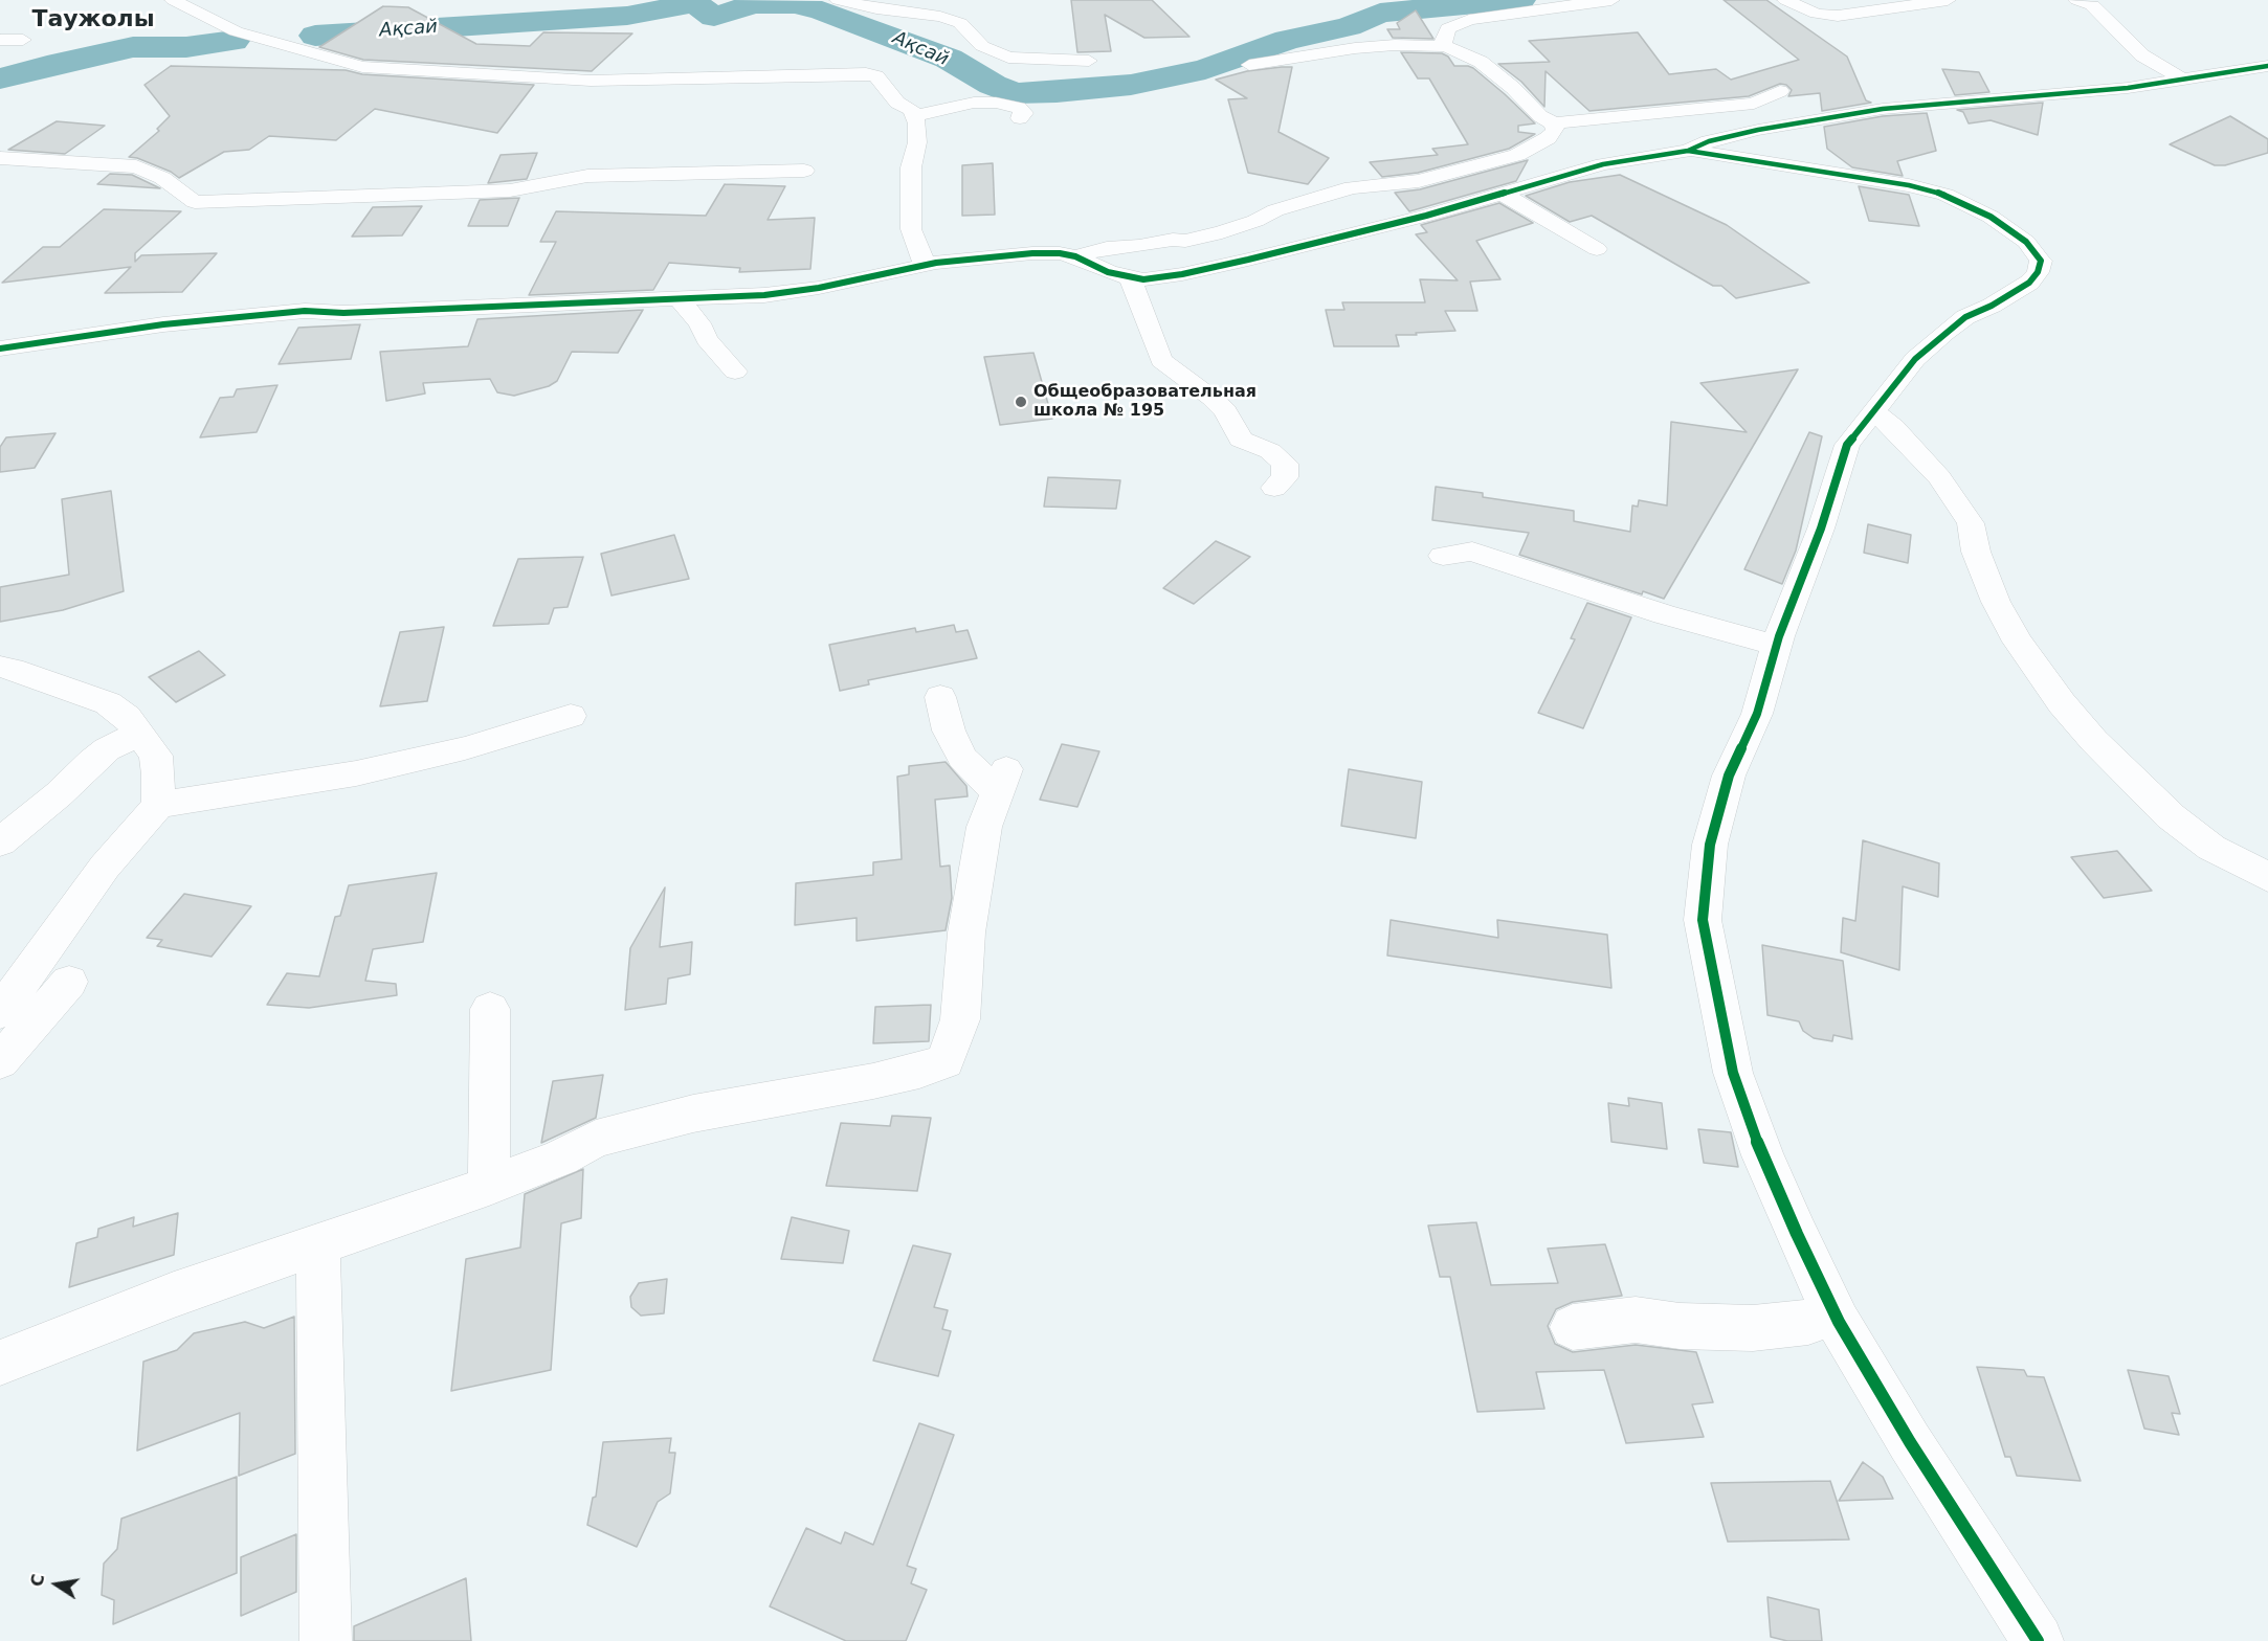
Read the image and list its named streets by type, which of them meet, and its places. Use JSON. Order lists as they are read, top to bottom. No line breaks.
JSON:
{"districts":["Таужолы"],"water":["Ақсай"],"places":["Общеобразовательная школа № 195"],"north":"left"}
